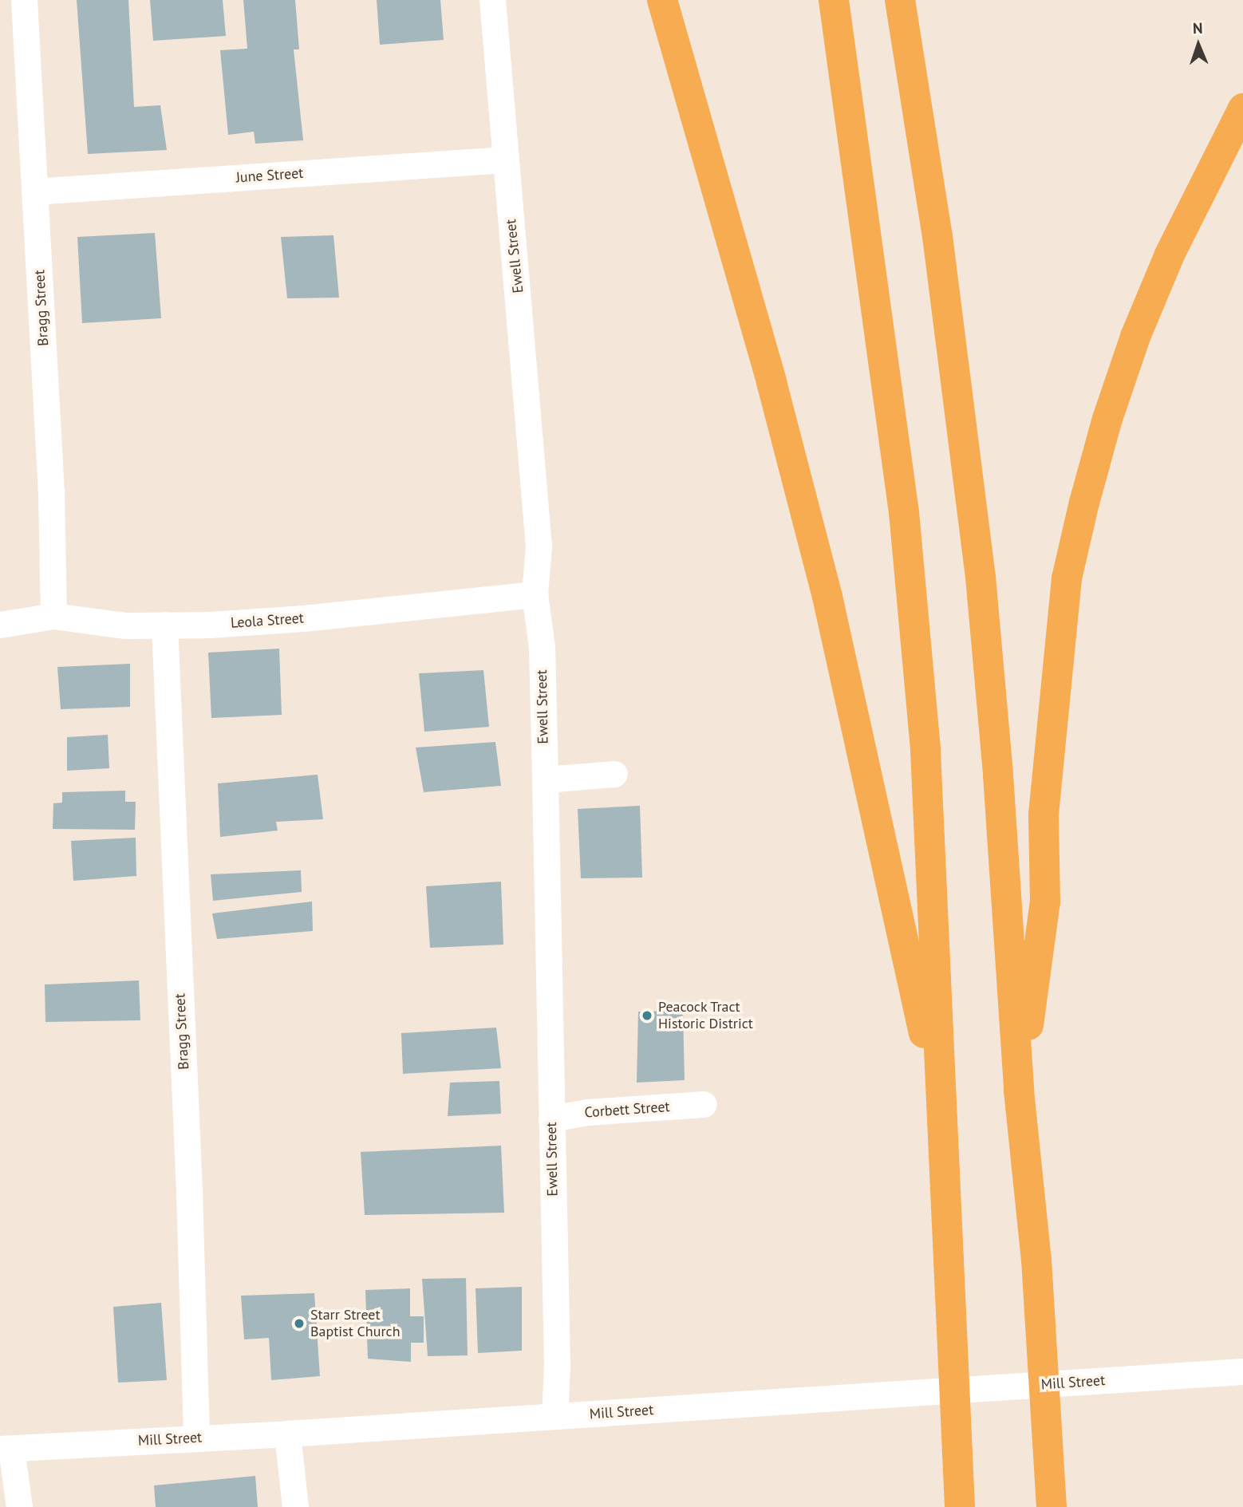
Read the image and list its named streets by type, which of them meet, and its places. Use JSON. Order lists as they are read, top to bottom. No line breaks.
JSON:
{"streets":{"street":["June Street","Ewell Street","Bragg Street","Leola Street","Corbett Street","Mill Street"]},"crossings":[["June Street","Ewell Street"],["June Street","Bragg Street"],["Ewell Street","Leola Street"],["Ewell Street","Corbett Street"],["Ewell Street","Mill Street"],["Bragg Street","Leola Street"],["Bragg Street","Mill Street"]],"places":["Peacock Tract Historic District","Starr Street Baptist Church"],"north":"top"}
